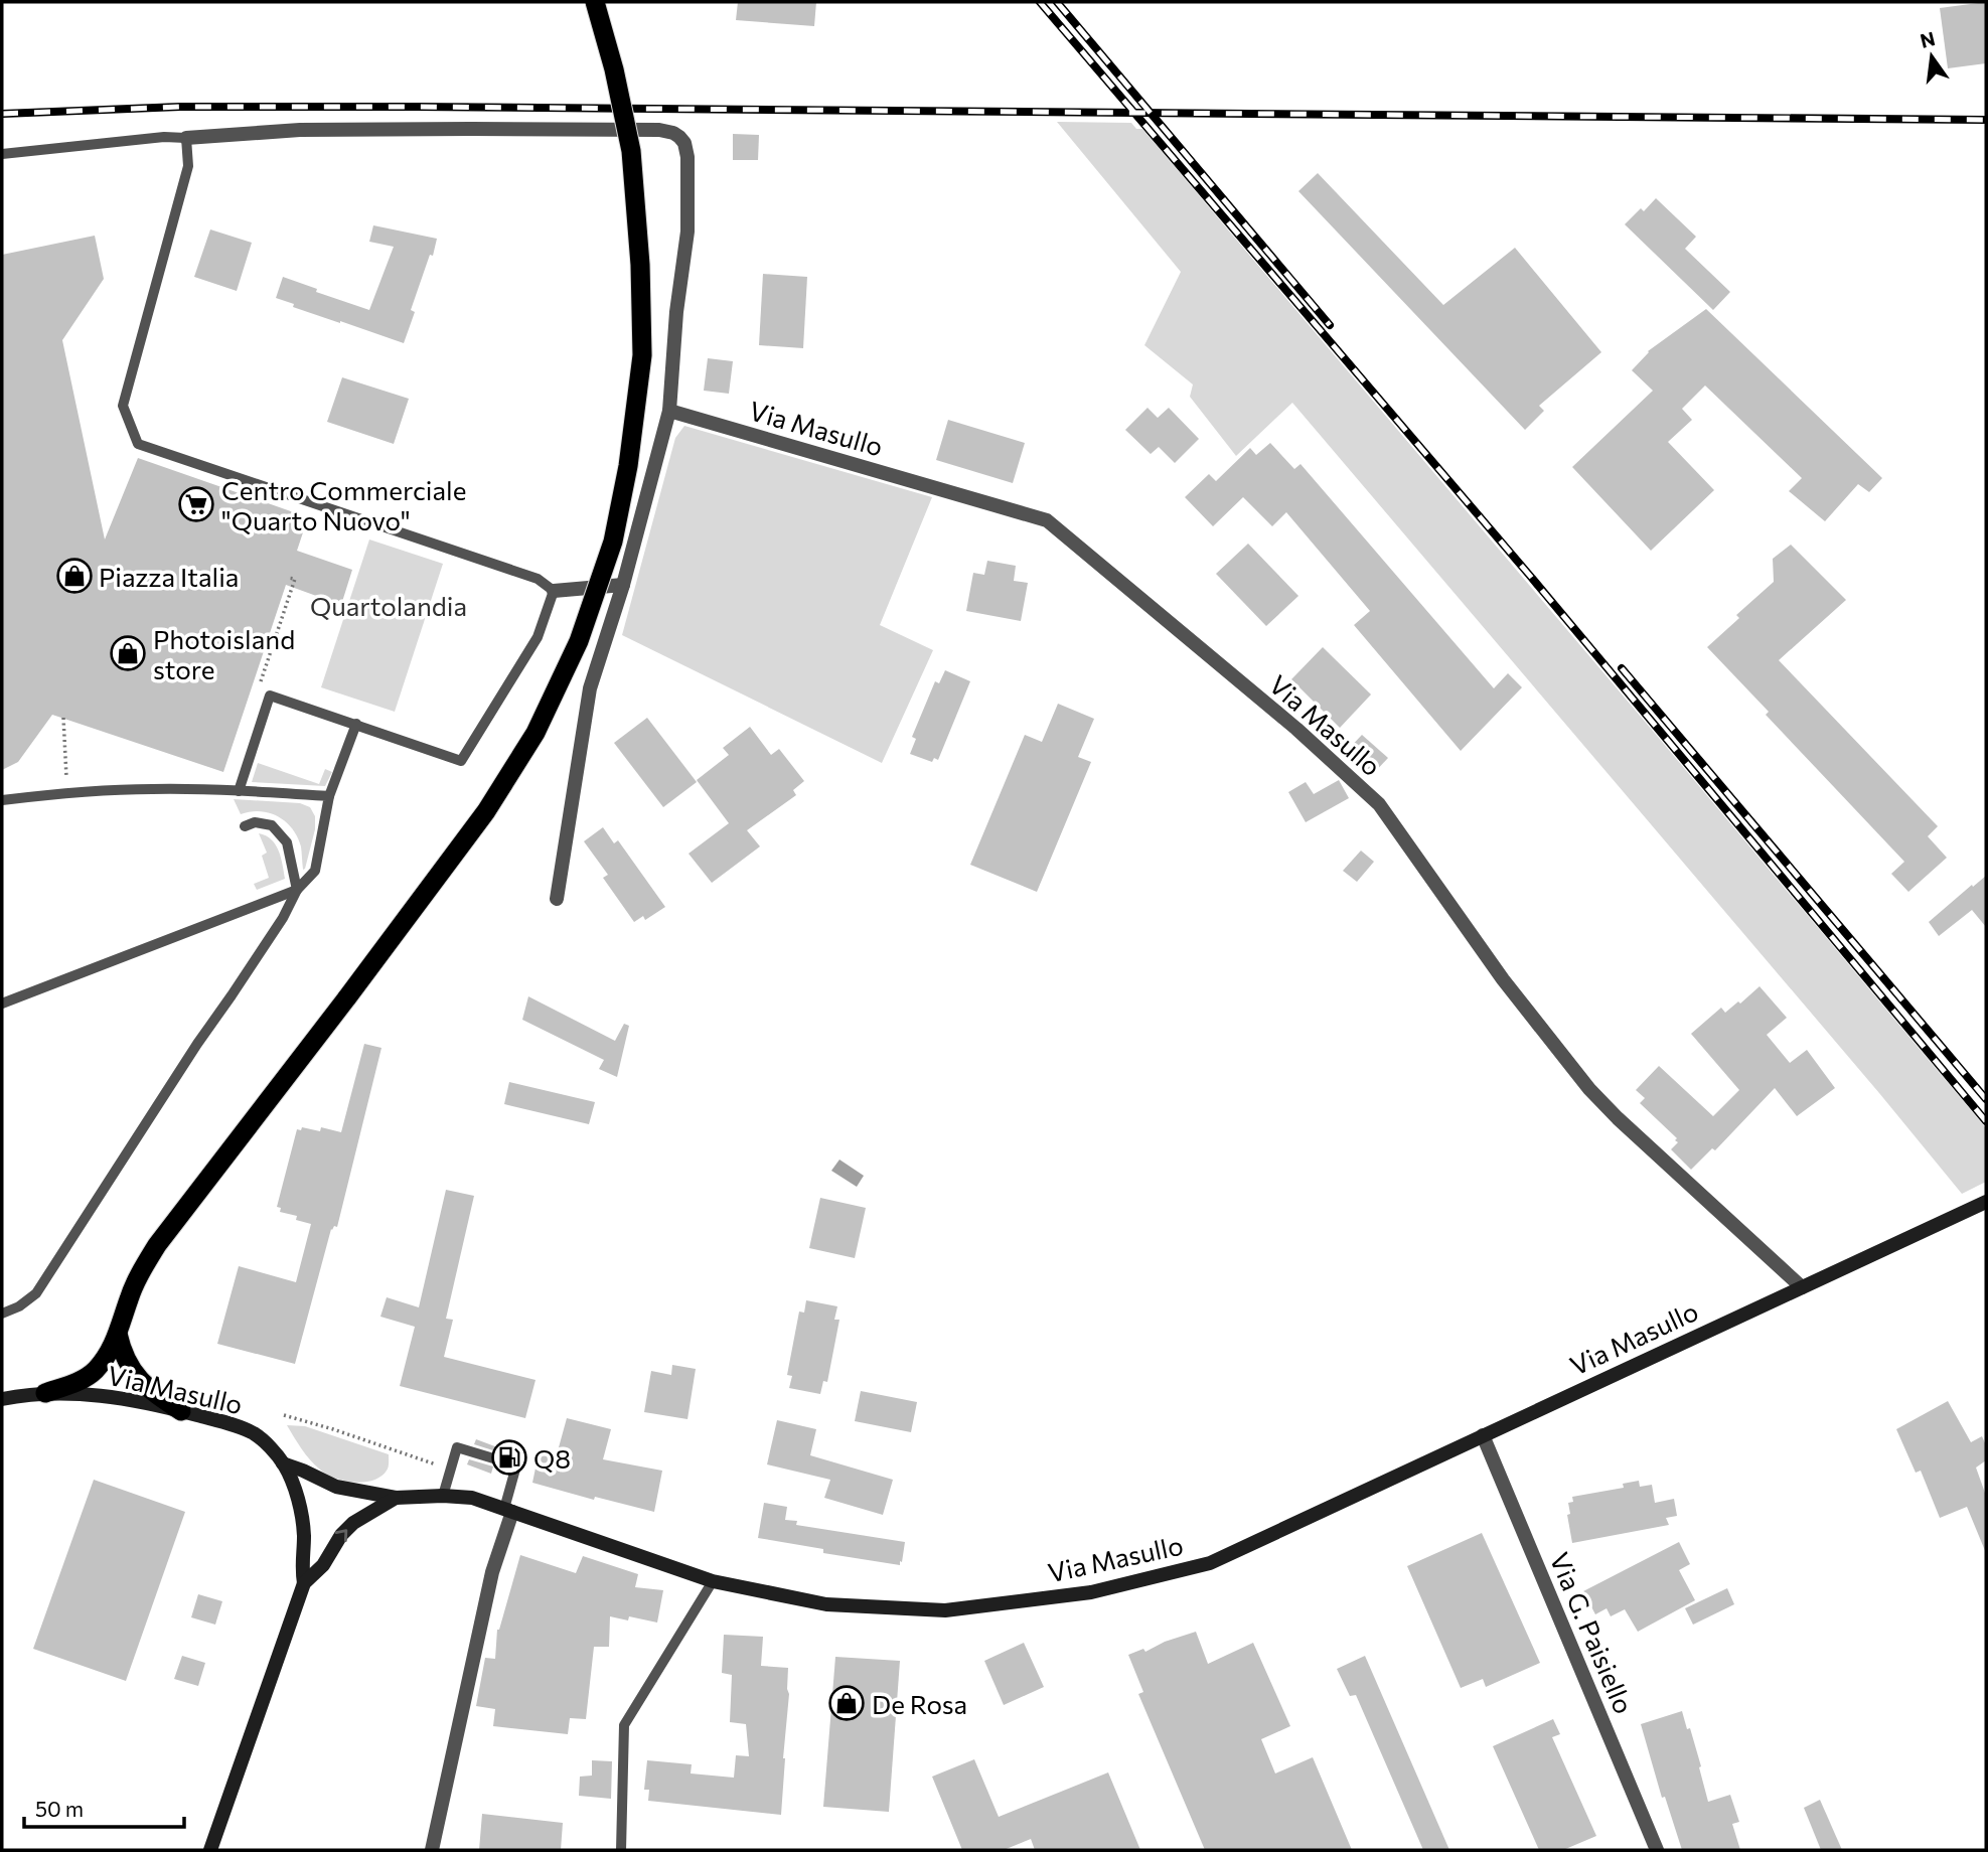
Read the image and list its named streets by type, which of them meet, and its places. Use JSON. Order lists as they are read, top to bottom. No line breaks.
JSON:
{"streets":{"main road":["Via Masullo"],"street":["Via G. Paisiello"]},"crossings":[["Via Masullo","Via G. Paisiello"]],"parks":["Quartolandia"],"places":{"supermarket":["Centro Commerciale \"Quarto Nuovo\""],"shop":["Piazza Italia","Photoisland store","De Rosa"],"fuel station":["Q8"]},"scale_bar":"50 m","north":"top"}
